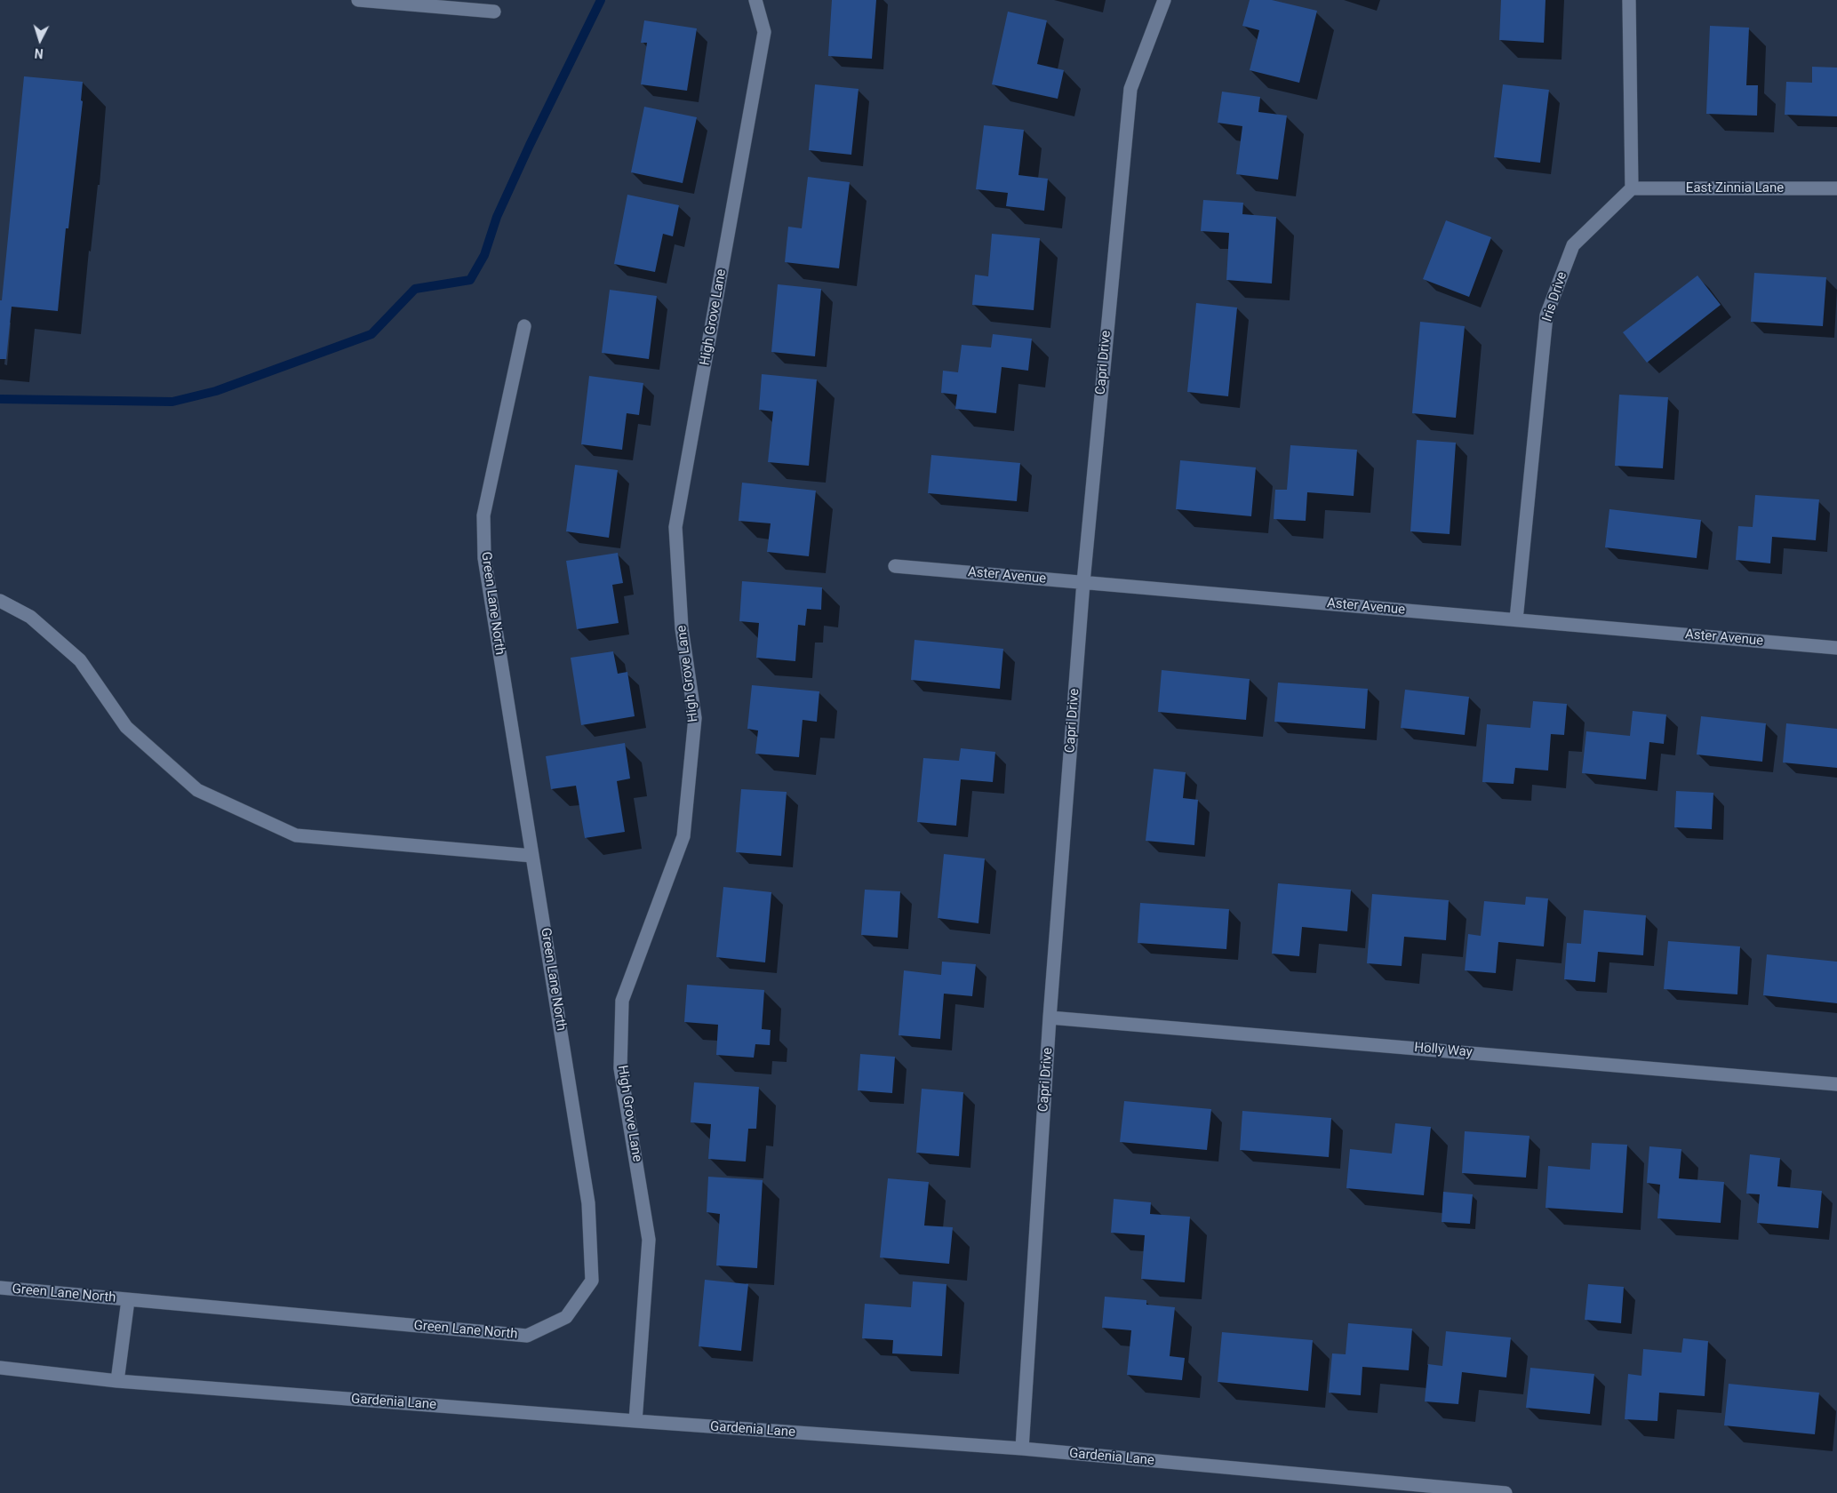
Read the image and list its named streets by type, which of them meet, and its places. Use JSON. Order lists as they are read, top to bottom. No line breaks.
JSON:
{"streets":{"street":["East Zinnia Lane","Iris Drive","High Grove Lane","Capri Drive","Aster Avenue","Green Lane North","Holly Way","Gardenia Lane"]},"crossings":[["East Zinnia Lane","Iris Drive"],["Iris Drive","Aster Avenue"],["High Grove Lane","Gardenia Lane"],["Capri Drive","Aster Avenue"],["Capri Drive","Holly Way"],["Capri Drive","Gardenia Lane"],["Green Lane North","Gardenia Lane"]],"north":"bottom"}
